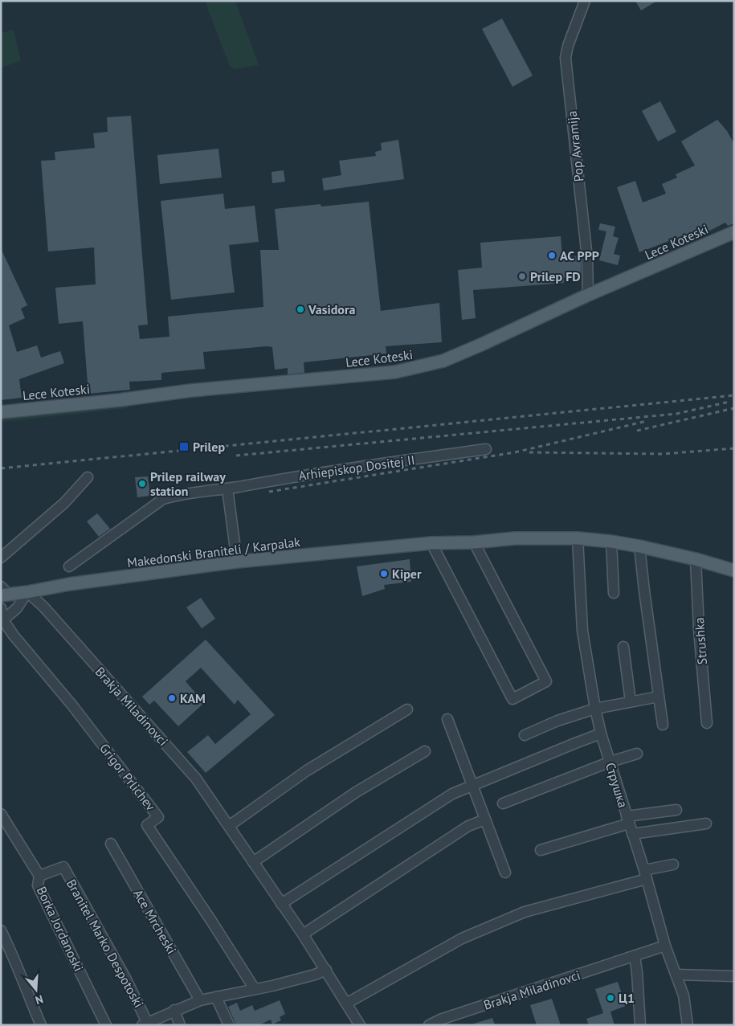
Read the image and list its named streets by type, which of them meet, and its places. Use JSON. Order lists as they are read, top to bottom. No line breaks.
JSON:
{"streets":{"main road":["Lece Koteski","Makedonski Braniteli / Karpalak"],"street":["Pop Avramija","Arhiepiskop Dositej II","Strushka","Brakja Miladinovci","Grigor Prlichev","Струшка","Ace Mrcheski","Borka Jordanoski","Branitel Marko Despotoski"]},"crossings":[["Pop Avramija","Lece Koteski"],["Makedonski Braniteli / Karpalak","Strushka"],["Makedonski Braniteli / Karpalak","Brakja Miladinovci"],["Makedonski Braniteli / Karpalak","Струшка"],["Brakja Miladinovci","Струшка"],["Borka Jordanoski","Branitel Marko Despotoski"]],"places":{"other":["АС РРР","Prilep FD","Vasidora","Prilep railway station","Kiper","KAM","Ц1"],"transit":["Prilep"]},"north":"bottom"}
